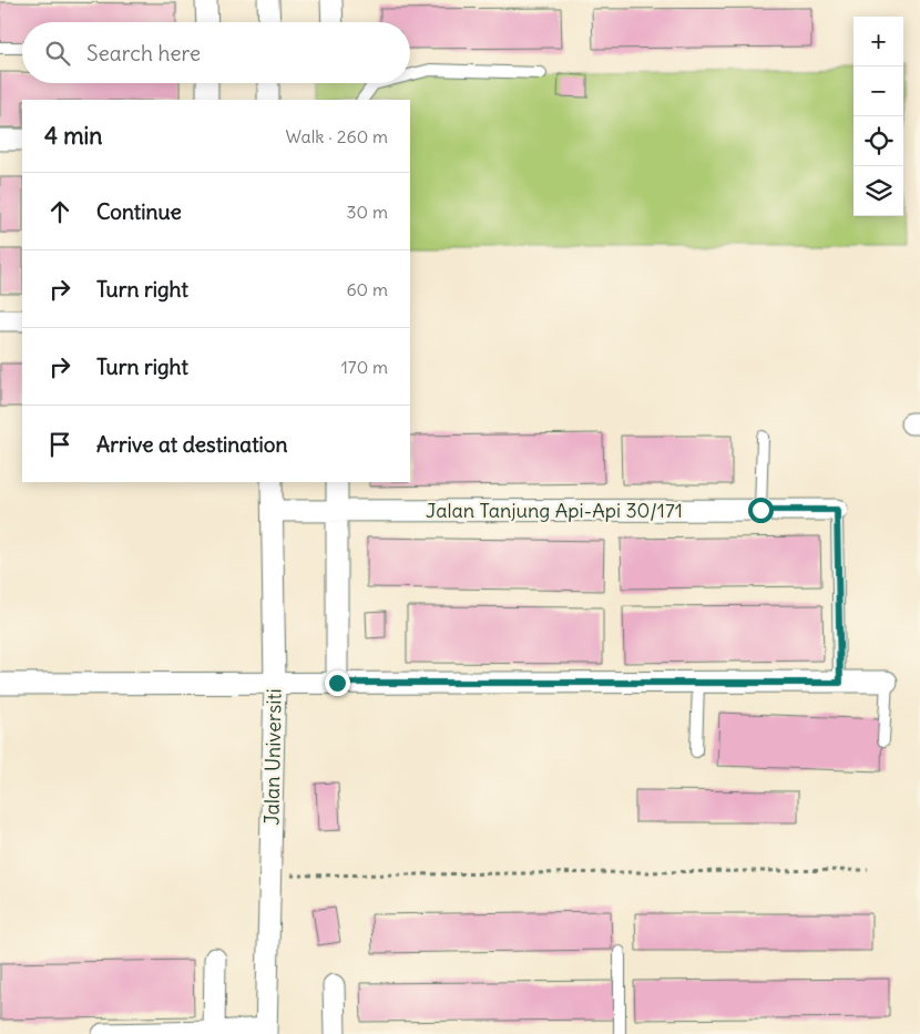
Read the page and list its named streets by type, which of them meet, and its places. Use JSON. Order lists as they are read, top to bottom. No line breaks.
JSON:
{"streets":{"street":["Jalan Tanjung Api-Api 30/171","Jalan Universiti"]},"crossings":[["Jalan Tanjung Api-Api 30/171","Jalan Universiti"]],"page":{"map_buttons":["+","−"],"search":"Search here","heading":["4 min","Walk · 260 m"],"list":[["Continue","30 m"],["Turn right","60 m"],["Turn right","170 m"],"Arrive at destination"]}}
